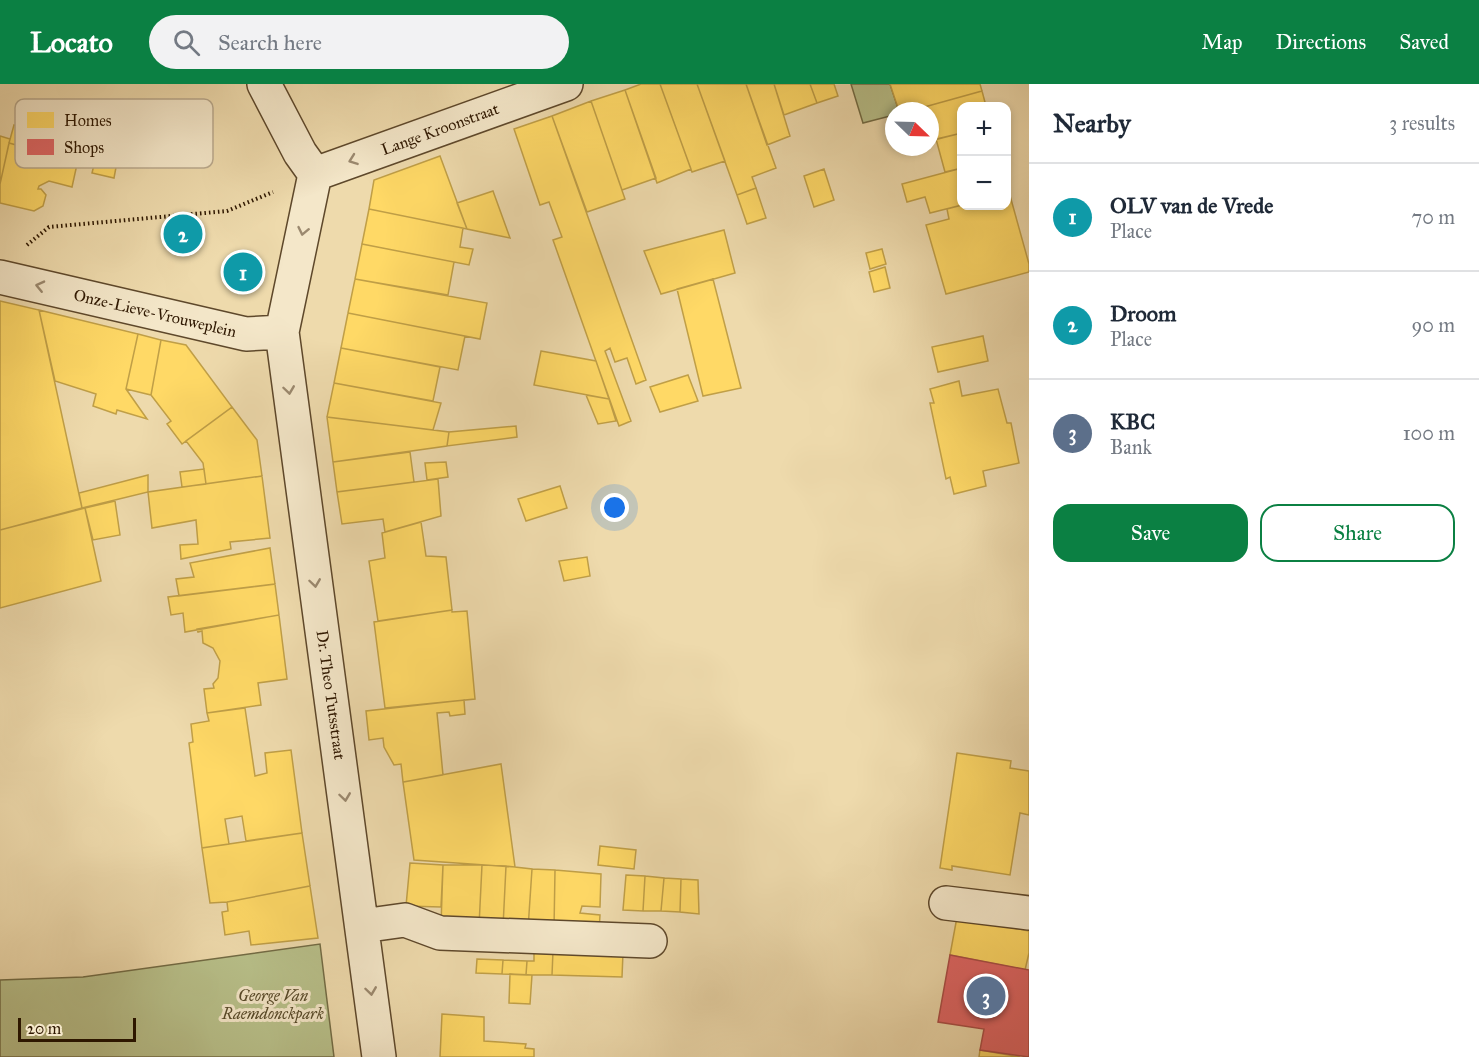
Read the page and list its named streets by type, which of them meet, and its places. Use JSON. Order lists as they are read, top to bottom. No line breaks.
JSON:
{"streets":{"street":["Lange Kroonstraat","Onze-Lieve-Vrouweplein","Dr. Theo Tutsstraat"]},"crossings":[["Onze-Lieve-Vrouweplein","Dr. Theo Tutsstraat"]],"one_way":["Lange Kroonstraat","Onze-Lieve-Vrouweplein","Dr. Theo Tutsstraat"],"parks":["George Van Raemdonckpark"],"legend":["Homes","Shops"],"scale_bar":"20 m","north":"bottom right","page":{"header":"Locato","search":"Search here","nav":["Map","Directions","Saved"],"heading":["Nearby","3 results"],"map_buttons":["+","−"],"list":[{"mark":"1","name":"OLV van de Vrede","note":"Place","value":"70 m"},{"mark":"2","name":"Droom","note":"Place","value":"90 m"},{"mark":"3","name":"KBC","note":"Bank","value":"100 m"}],"pins":["2","1","3"],"buttons":["Save","Share"],"scale":"20 m"}}
